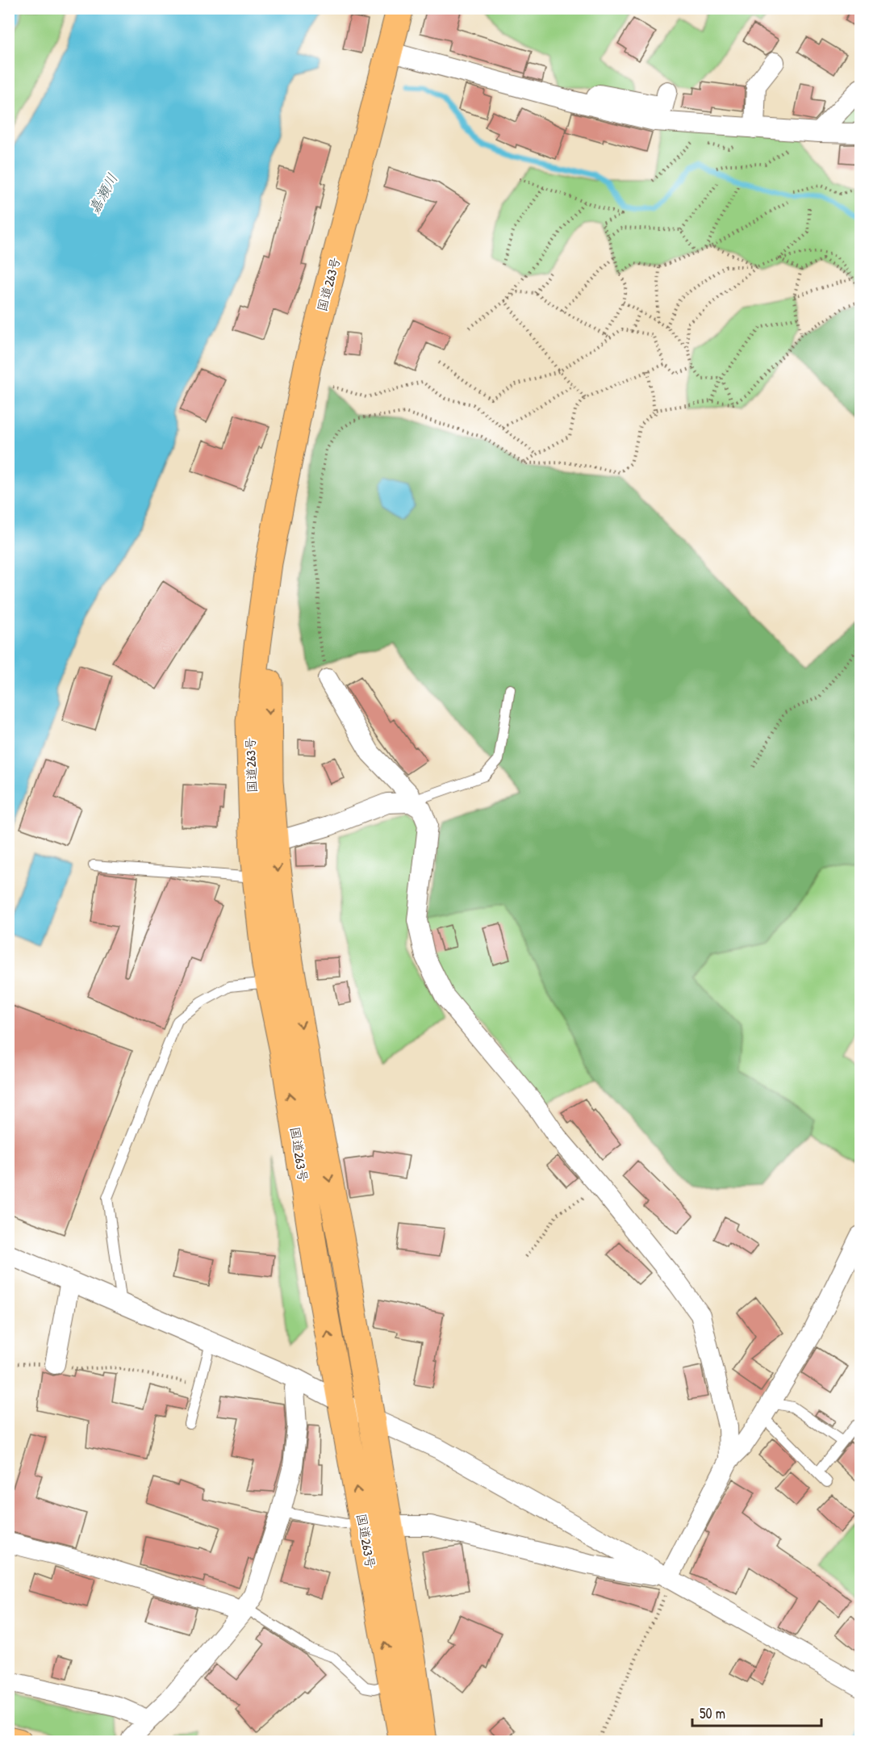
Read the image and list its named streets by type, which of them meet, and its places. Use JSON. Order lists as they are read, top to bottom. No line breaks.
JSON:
{"streets":{"highway":["国道263号"]},"water":["嘉瀬川"],"scale_bar":"50 m"}
